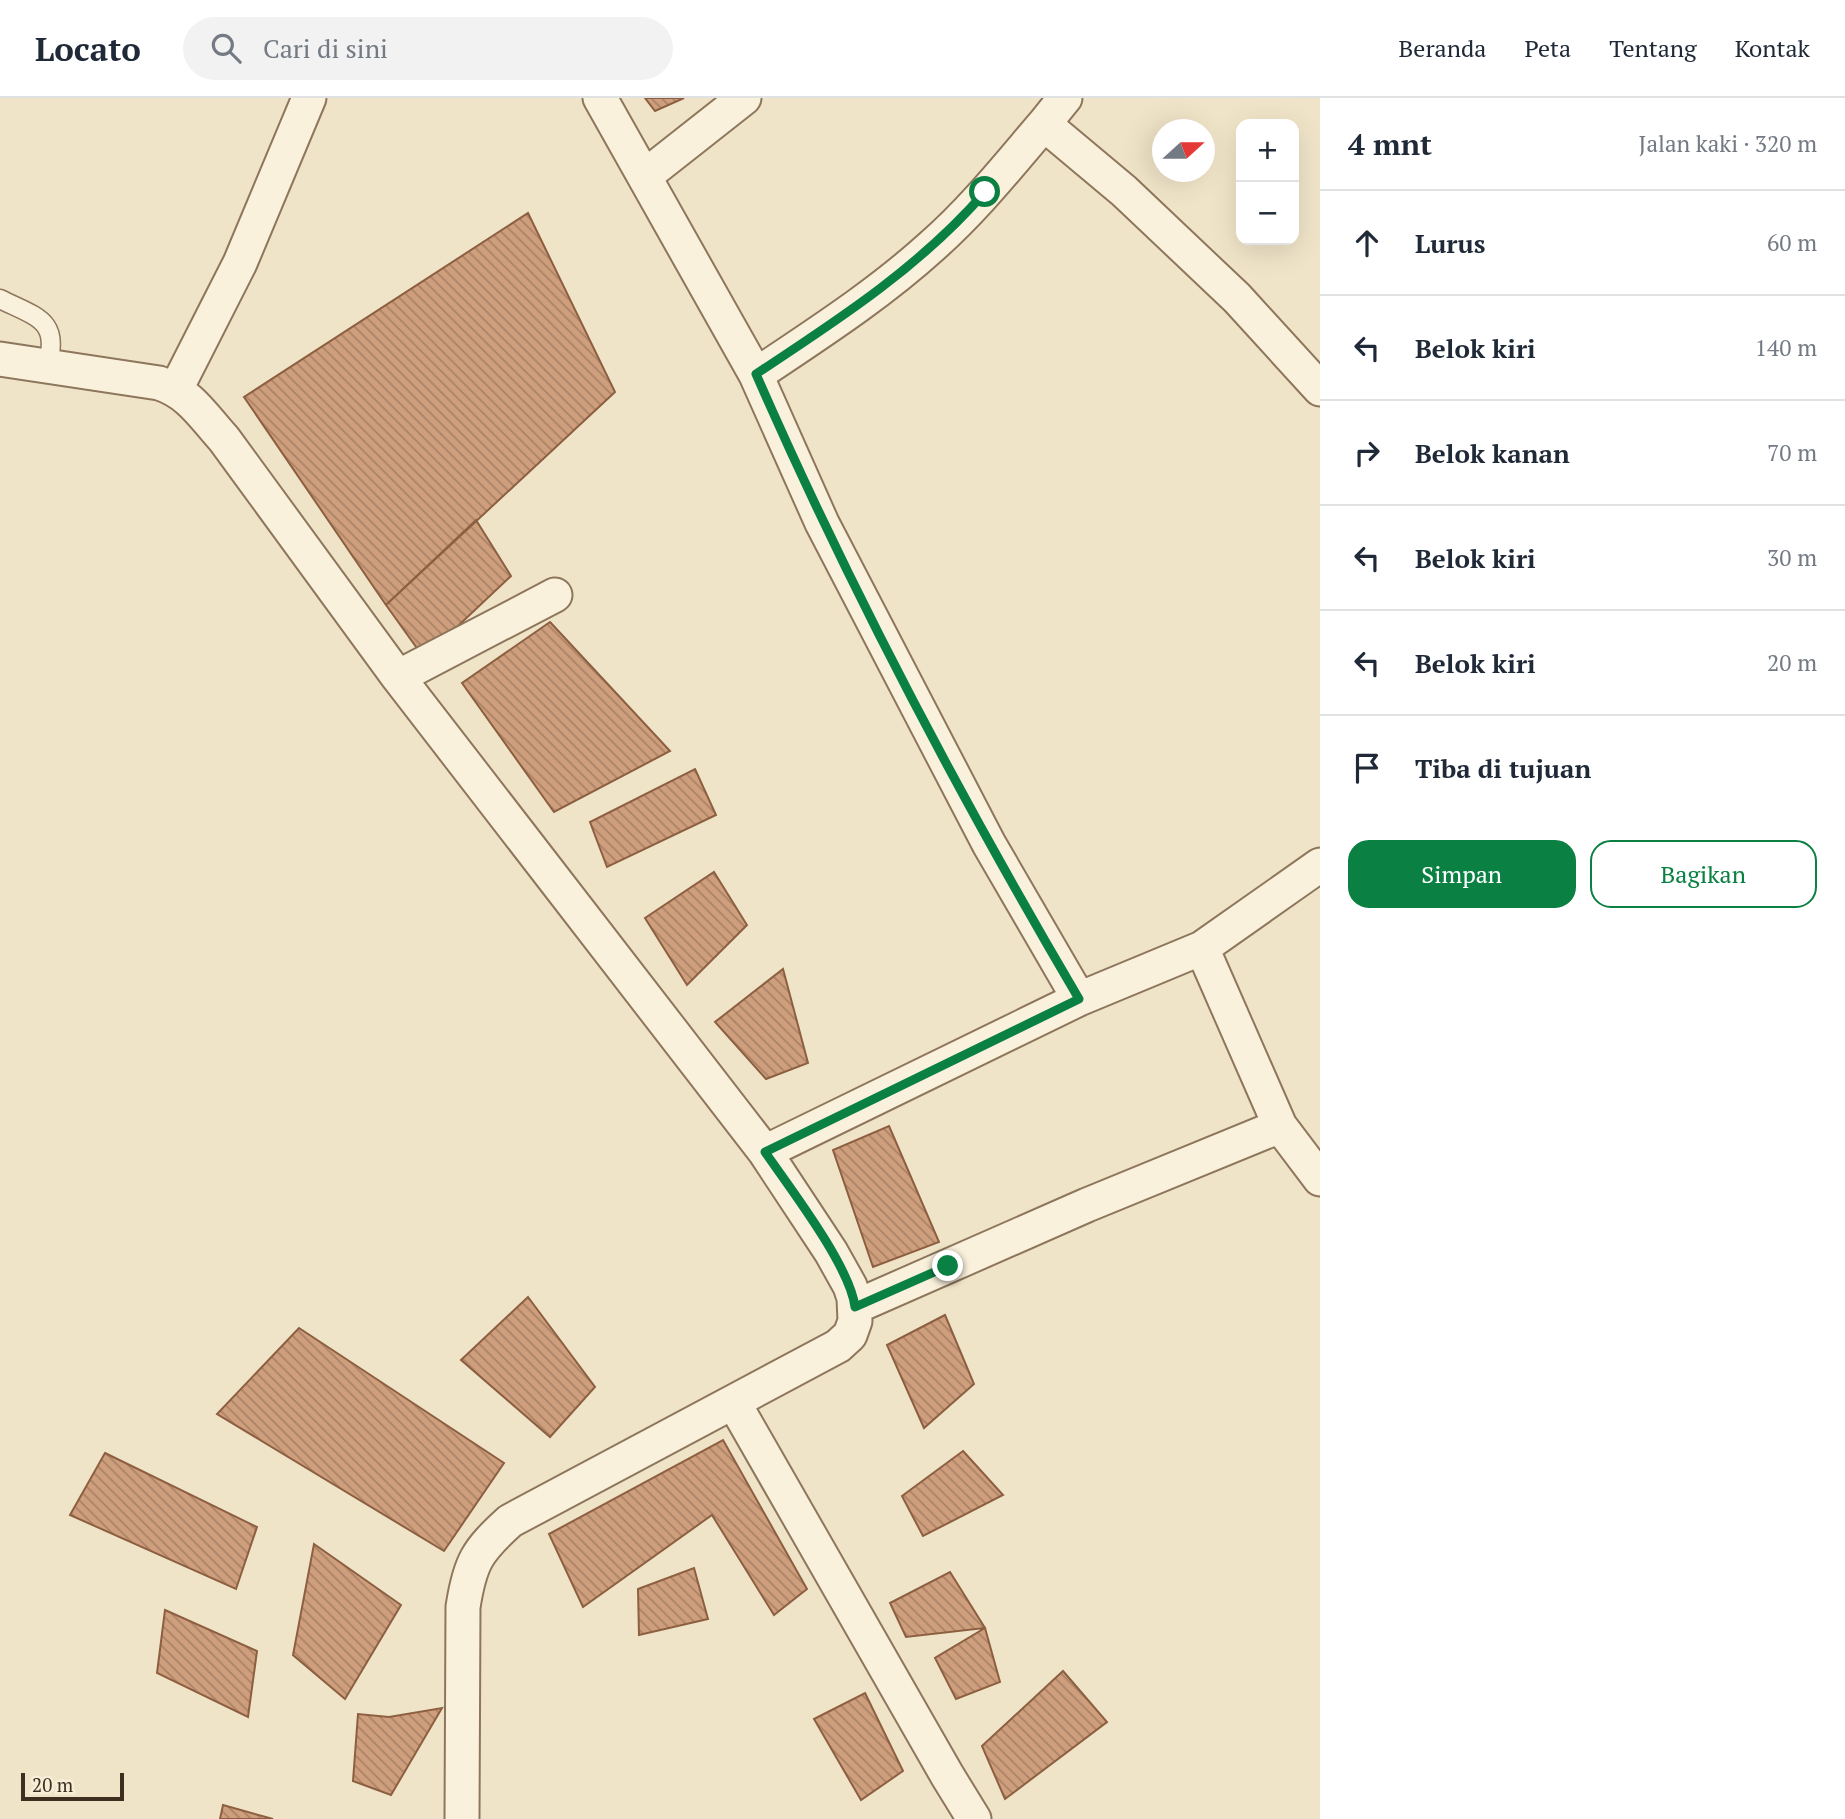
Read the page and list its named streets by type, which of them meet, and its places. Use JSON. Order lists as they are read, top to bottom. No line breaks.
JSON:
{"scale_bar":"20 m","north":"right","page":{"header":"Locato","search":"Cari di sini","nav":["Beranda","Peta","Tentang","Kontak"],"heading":["4 mnt","Jalan kaki · 320 m"],"map_buttons":["+","−"],"list":[["Lurus","60 m"],["Belok kiri","140 m"],["Belok kanan","70 m"],["Belok kiri","30 m"],["Belok kiri","20 m"],"Tiba di tujuan"],"buttons":["Simpan","Bagikan"],"scale":"20 m"}}
